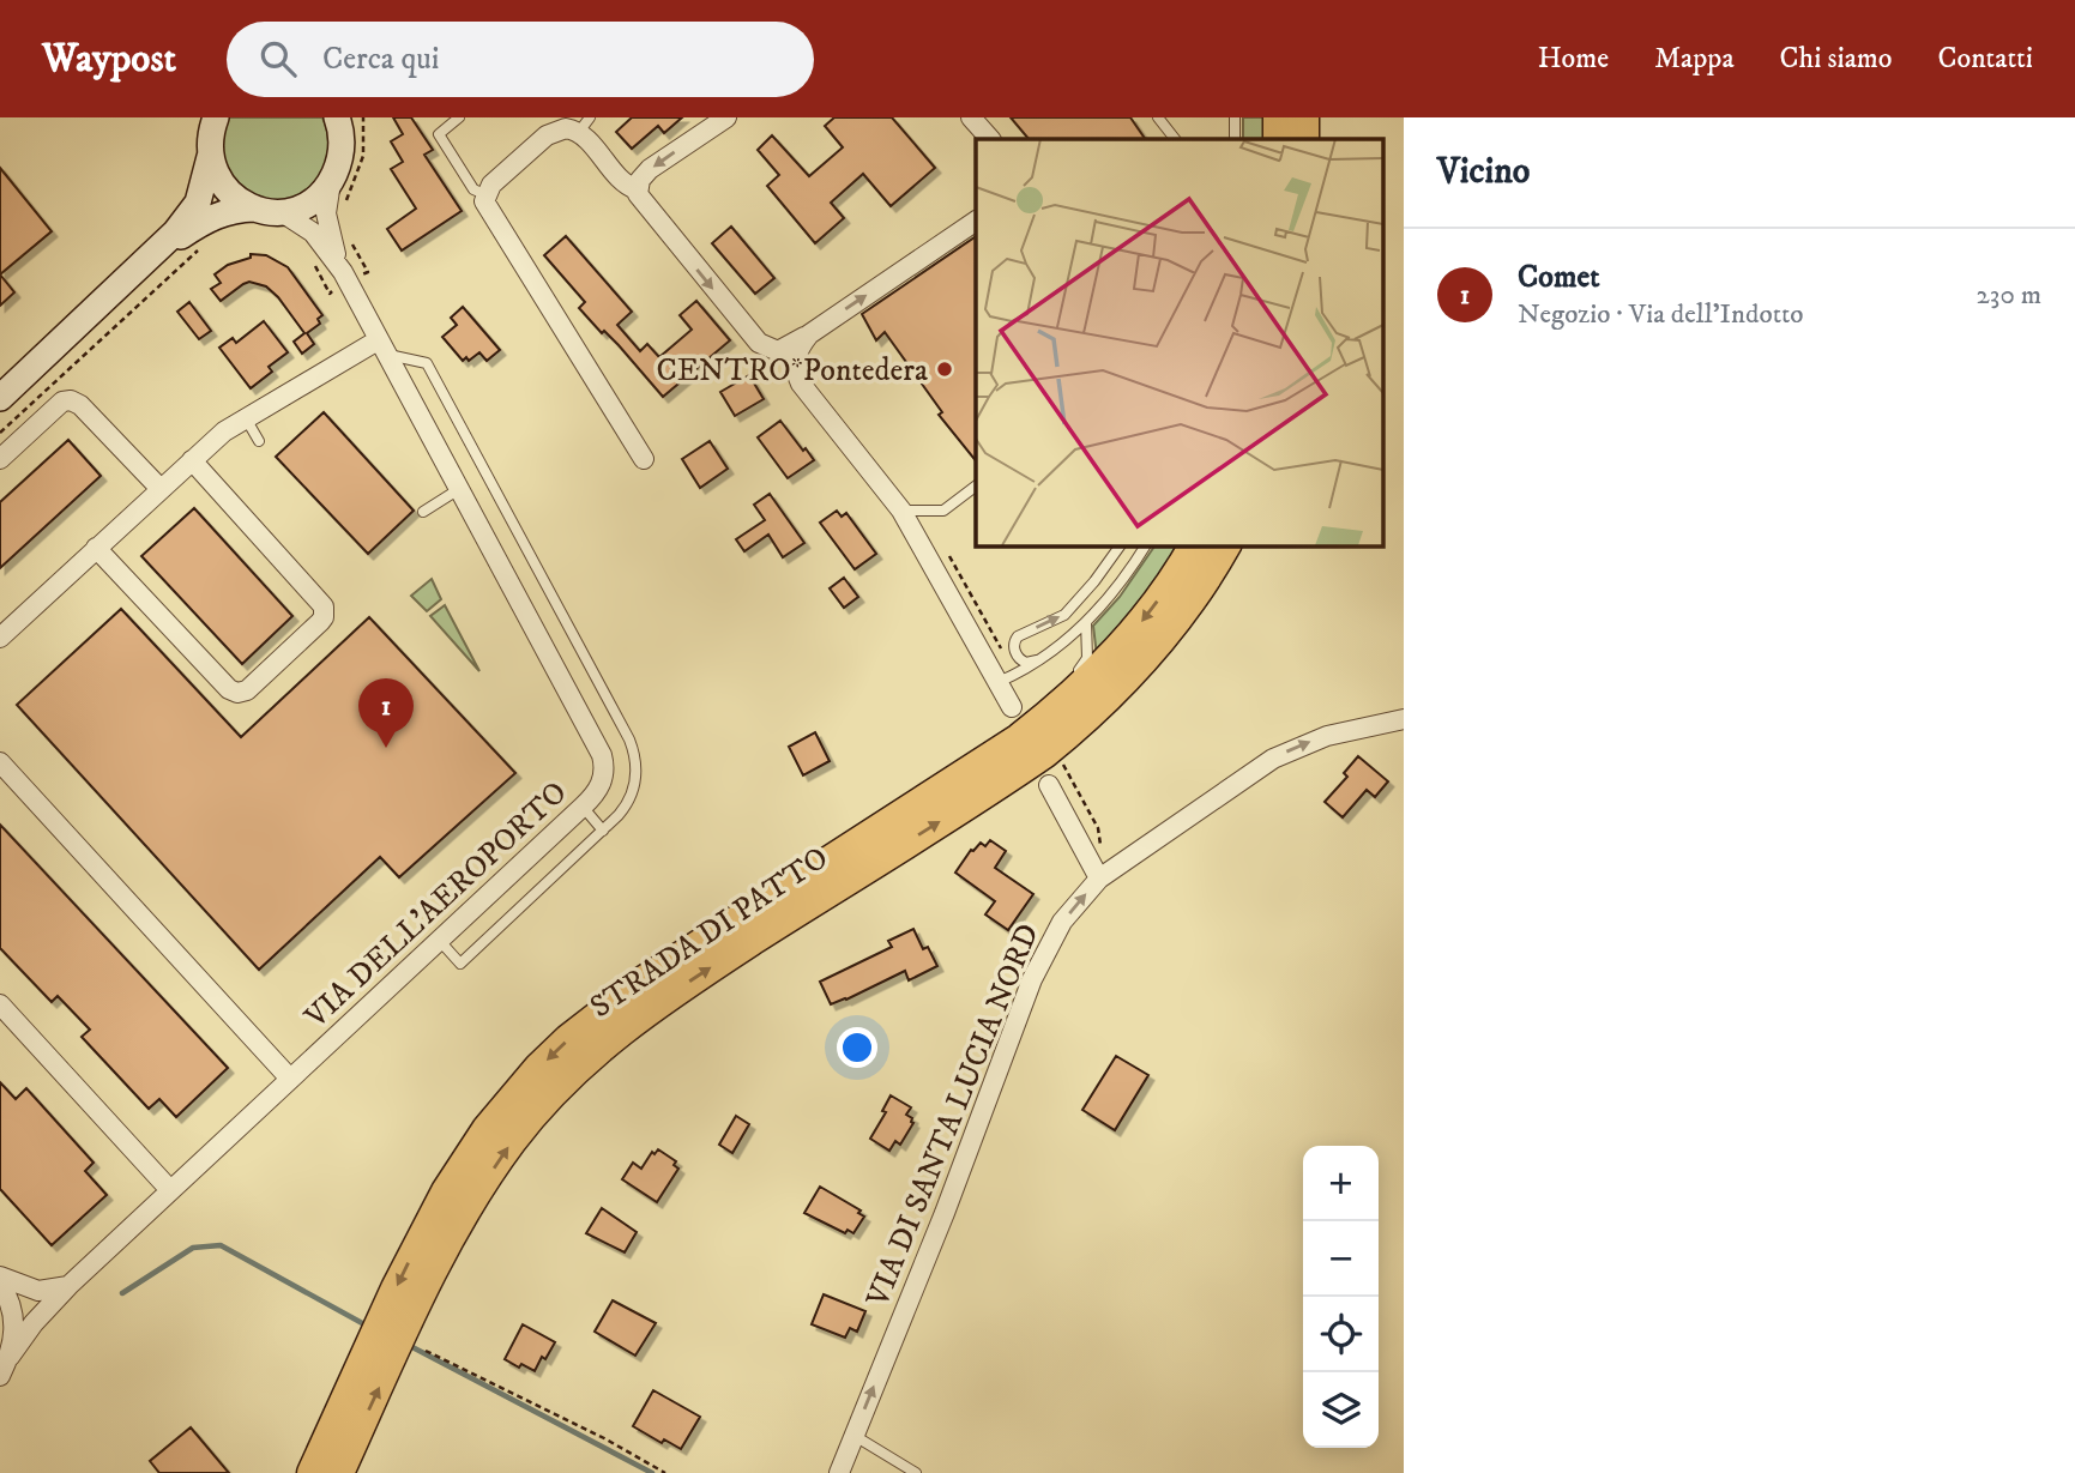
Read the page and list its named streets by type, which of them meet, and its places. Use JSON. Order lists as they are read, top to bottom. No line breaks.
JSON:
{"streets":{"main road":["STRADA DI PATTO"],"street":["VIA DELL'AEROPORTO","VIA DI SANTA LUCIA NORD"]},"one_way":["VIA DI SANTA LUCIA NORD"],"places":["CENTRO*Pontedera"],"page":{"header":"Waypost","search":"Cerca qui","nav":["Home","Mappa","Chi siamo","Contatti"],"heading":"Vicino","list":[{"mark":"1","name":"Comet","note":"Negozio · Via dell'Indotto","value":"230 m"}],"pins":"1","map_buttons":["+","−"]}}
